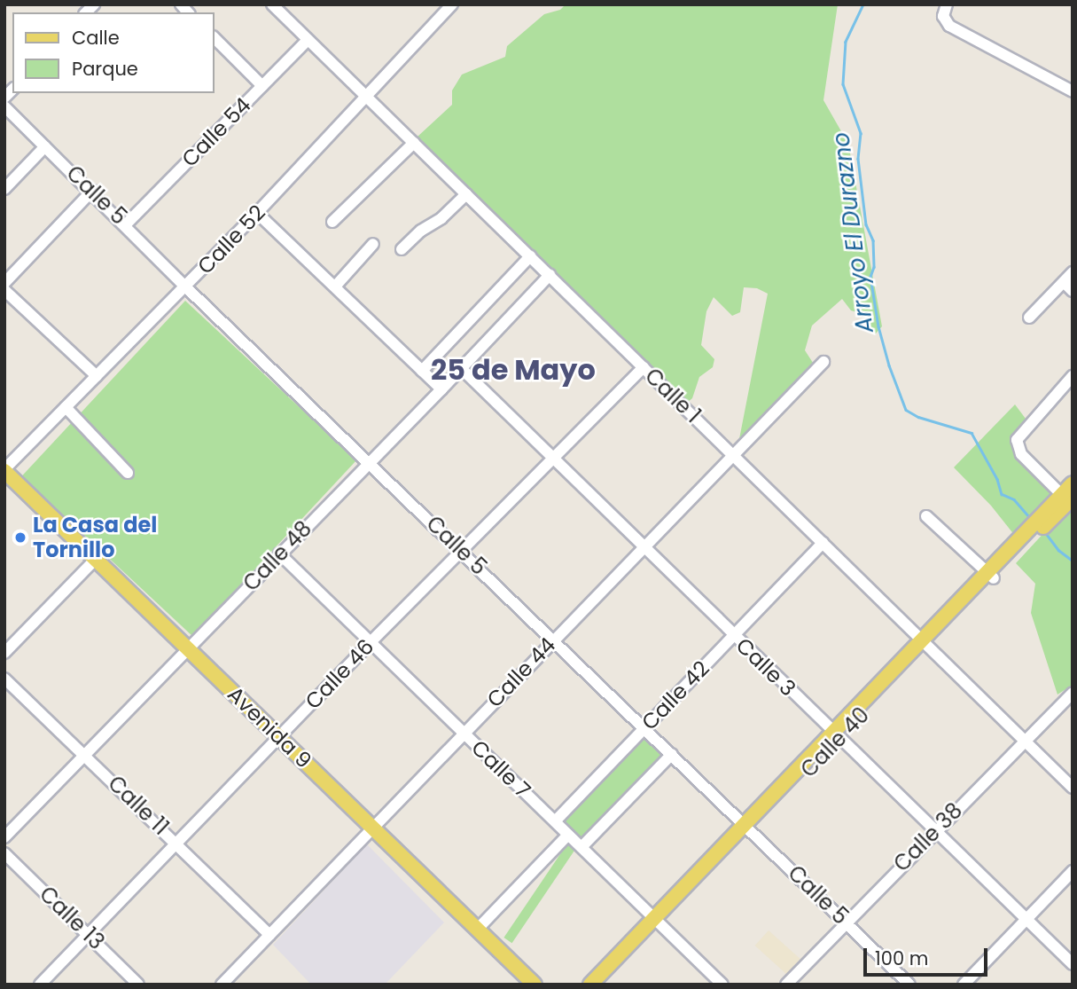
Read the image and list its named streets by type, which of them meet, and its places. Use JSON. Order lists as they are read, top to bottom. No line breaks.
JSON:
{"streets":{"main road":["Avenida 9","Calle 40"],"street":["Calle 54","Calle 5","Calle 52","Calle 1","Calle 48","Calle 3","Calle 44","Calle 46","Calle 42","Calle 7","Calle 11","Calle 38","Calle 13"]},"crossings":[["Calle 54","Calle 5"],["Calle 54","Calle 1"],["Calle 5","Calle 52"],["Calle 5","Calle 48"],["Calle 5","Calle 44"],["Calle 5","Calle 46"],["Calle 5","Calle 42"],["Calle 5","Calle 40"],["Calle 5","Calle 38"],["Calle 52","Calle 1"],["Calle 52","Avenida 9"],["Calle 1","Calle 48"],["Calle 1","Calle 44"],["Calle 1","Calle 46"],["Calle 1","Calle 42"],["Calle 1","Calle 40"],["Calle 1","Calle 38"],["Calle 48","Calle 3"],["Calle 48","Avenida 9"],["Calle 48","Calle 7"],["Calle 48","Calle 11"],["Calle 3","Calle 44"],["Calle 3","Calle 46"],["Calle 3","Calle 42"],["Calle 3","Calle 40"],["Calle 3","Calle 38"],["Calle 44","Avenida 9"],["Calle 44","Calle 7"],["Calle 44","Calle 11"],["Calle 46","Avenida 9"],["Calle 46","Calle 7"],["Calle 46","Calle 11"],["Calle 46","Calle 13"],["Calle 42","Calle 7"],["Calle 40","Calle 7"]],"districts":["25 de Mayo"],"water":["Arroyo El Durazno"],"places":["La Casa del Tornillo"],"legend":["Calle","Parque"],"scale_bar":"100 m"}
